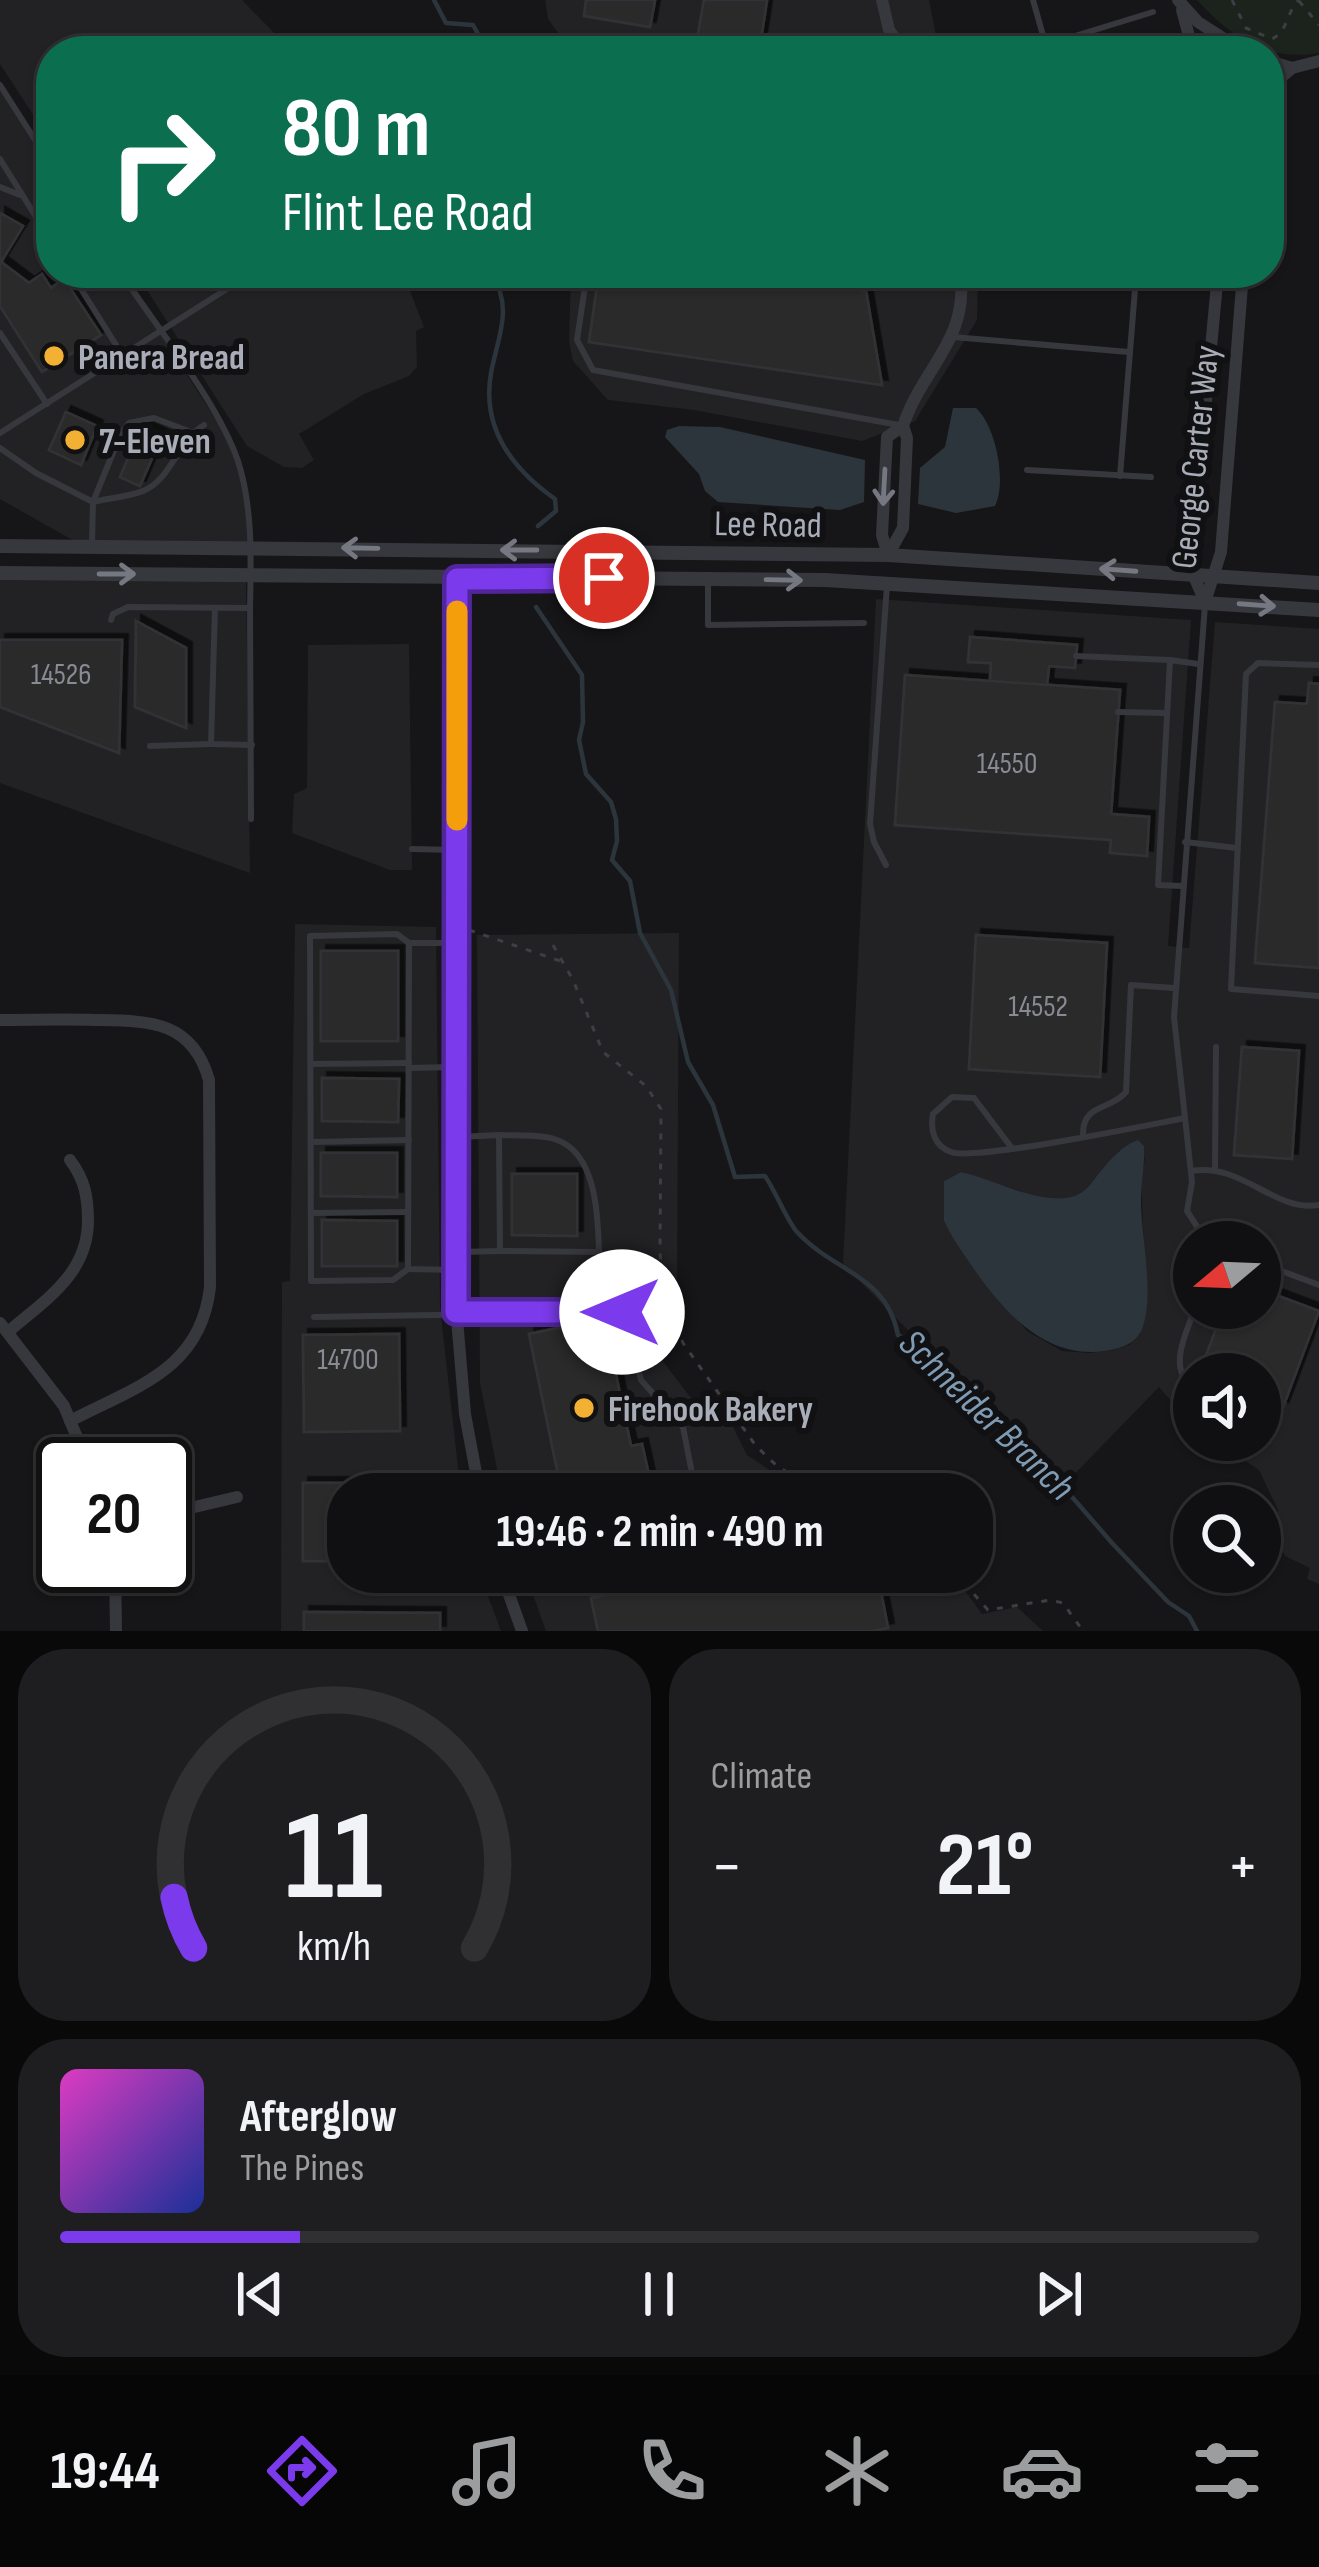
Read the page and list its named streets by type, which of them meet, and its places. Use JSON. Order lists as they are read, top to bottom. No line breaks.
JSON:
{"streets":{"street":["George Carter Way","Lee Road"]},"crossings":[["George Carter Way","Lee Road"]],"water":["Schneider Branch"],"places":["Panera Bread","7-Eleven","Firehook Bakery"],"house_numbers":["14526","14550","14552","14700"],"north":"left","page":{"turn":["80 m","Flint Lee Road"],"limit":"20","trip":"19:46 · 2 min · 490 m","tile":"Climate","heat":["−","21°","+"],"song":["Afterglow","The Pines"],"tabs":"19:44","gauge":["11","km/h"]}}
